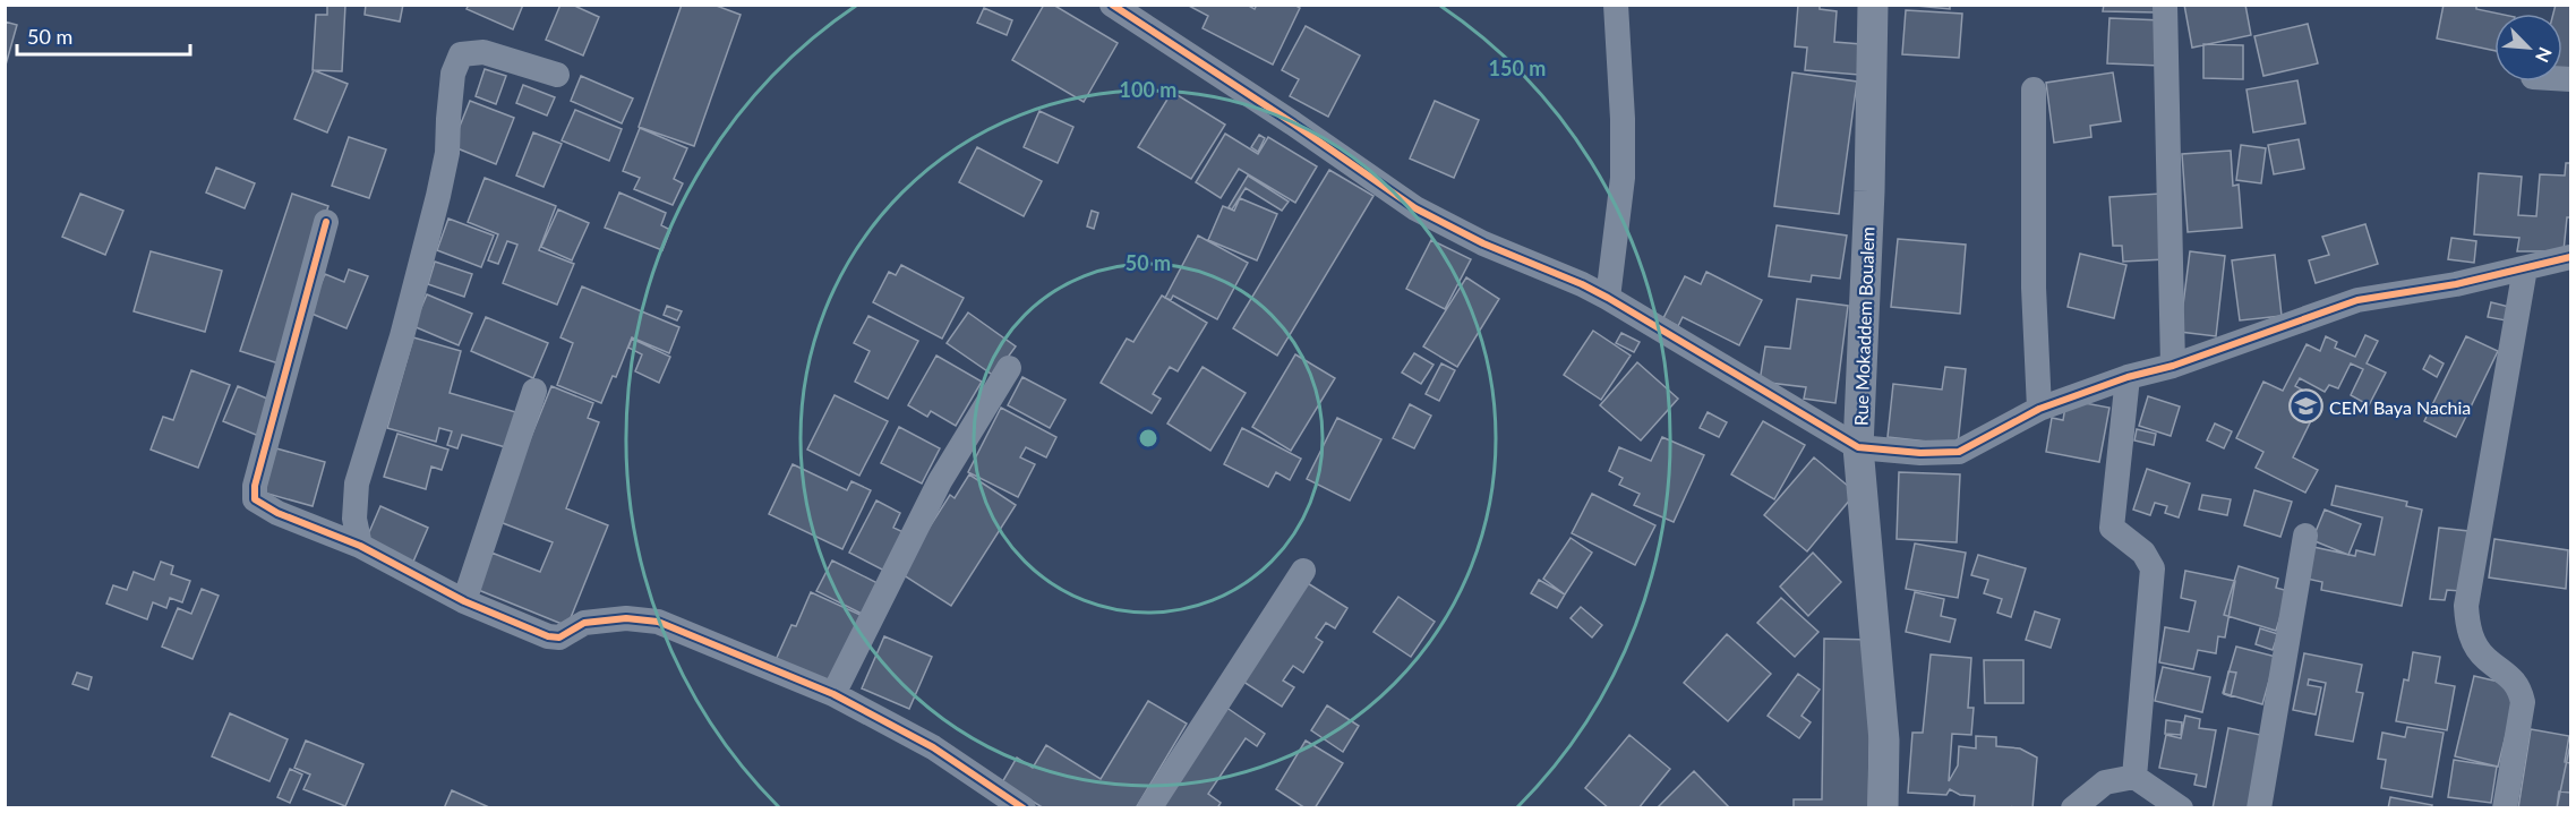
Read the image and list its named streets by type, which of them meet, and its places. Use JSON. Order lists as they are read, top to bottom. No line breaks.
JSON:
{"streets":{"street":["Rue Mokaddem Boualem"]},"places":{"school or university":["CEM Baya Nachia"]},"scale_bar":"50 m","north":"bottom right","rings":["150 m","100 m","50 m"]}
